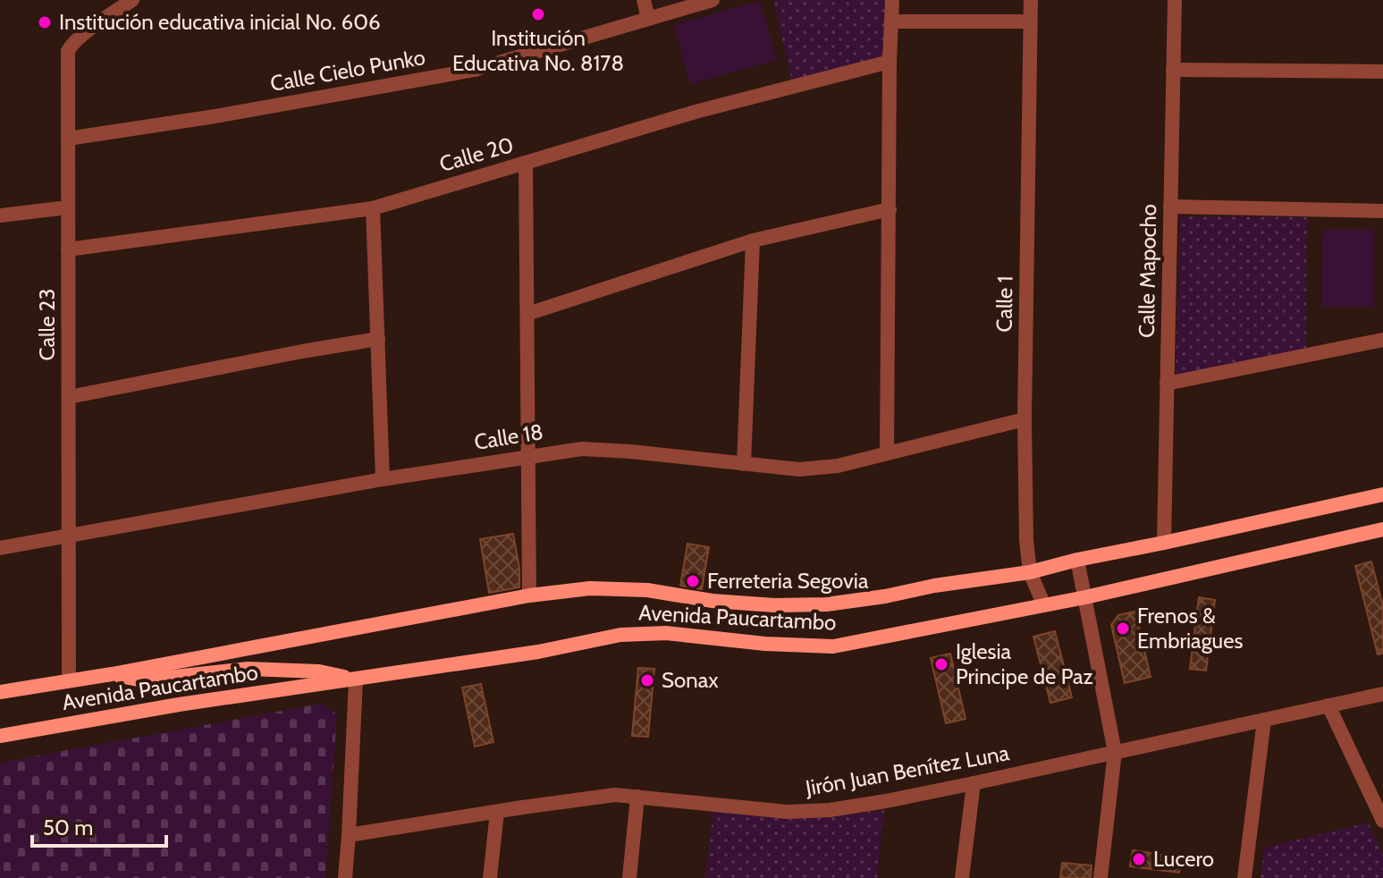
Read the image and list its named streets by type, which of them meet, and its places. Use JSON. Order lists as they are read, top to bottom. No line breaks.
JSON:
{"streets":{"main road":["Avenida Paucartambo"],"street":["Calle Cielo Punko","Calle 20","Calle Mapocho","Calle 1","Calle 23","Calle 18","Jirón Juan Benítez Luna"]},"crossings":[["Calle Cielo Punko","Calle 23"],["Calle 20","Calle 23"],["Calle Mapocho","Avenida Paucartambo"],["Calle 1","Calle 18"],["Calle 1","Avenida Paucartambo"],["Calle 23","Calle 18"],["Calle 23","Avenida Paucartambo"]],"places":["Institución Educativa No. 8178","Institución educativa inicial No. 606","Ferreteria Segovia","Frenos & Embriagues","Iglesia Principe de Paz","Sonax","Lucero"],"scale_bar":"50 m"}
